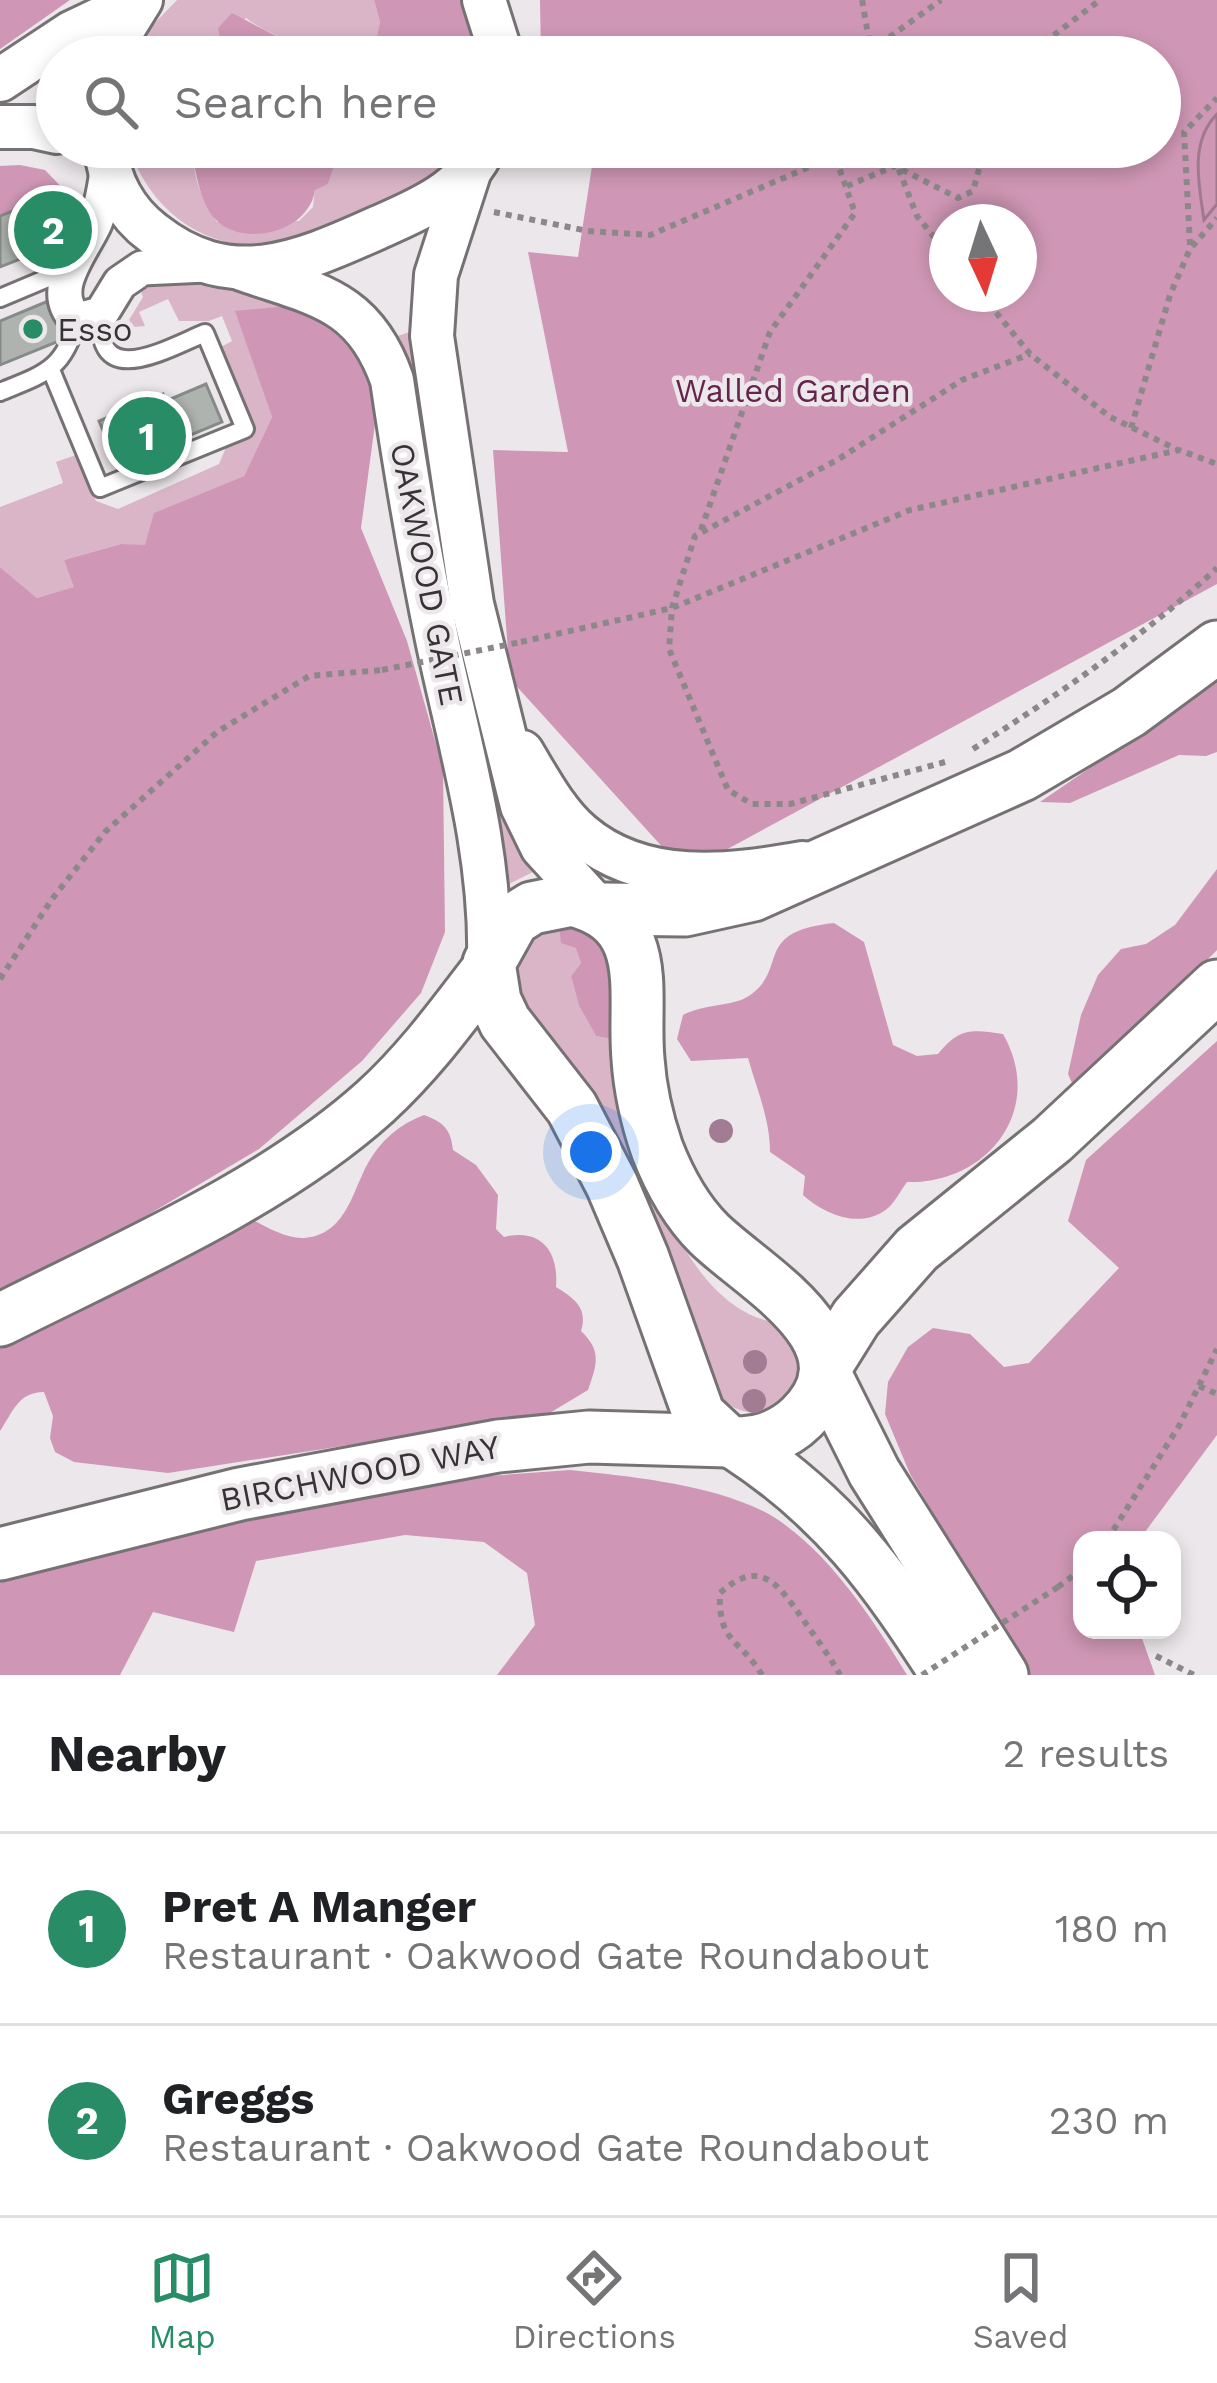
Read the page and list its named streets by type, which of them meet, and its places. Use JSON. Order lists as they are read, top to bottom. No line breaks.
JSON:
{"streets":{"main road":["BIRCHWOOD WAY"],"street":["OAKWOOD GATE"]},"parks":["Walled Garden"],"places":["Esso"],"north":"bottom","page":{"search":"Search here","pins":["2","1"],"heading":["Nearby","2 results"],"list":[{"mark":"1","name":"Pret A Manger","note":"Restaurant · Oakwood Gate Roundabout","value":"180 m"},{"mark":"2","name":"Greggs","note":"Restaurant · Oakwood Gate Roundabout","value":"230 m"}],"nav":["Map","Directions","Saved"]}}
